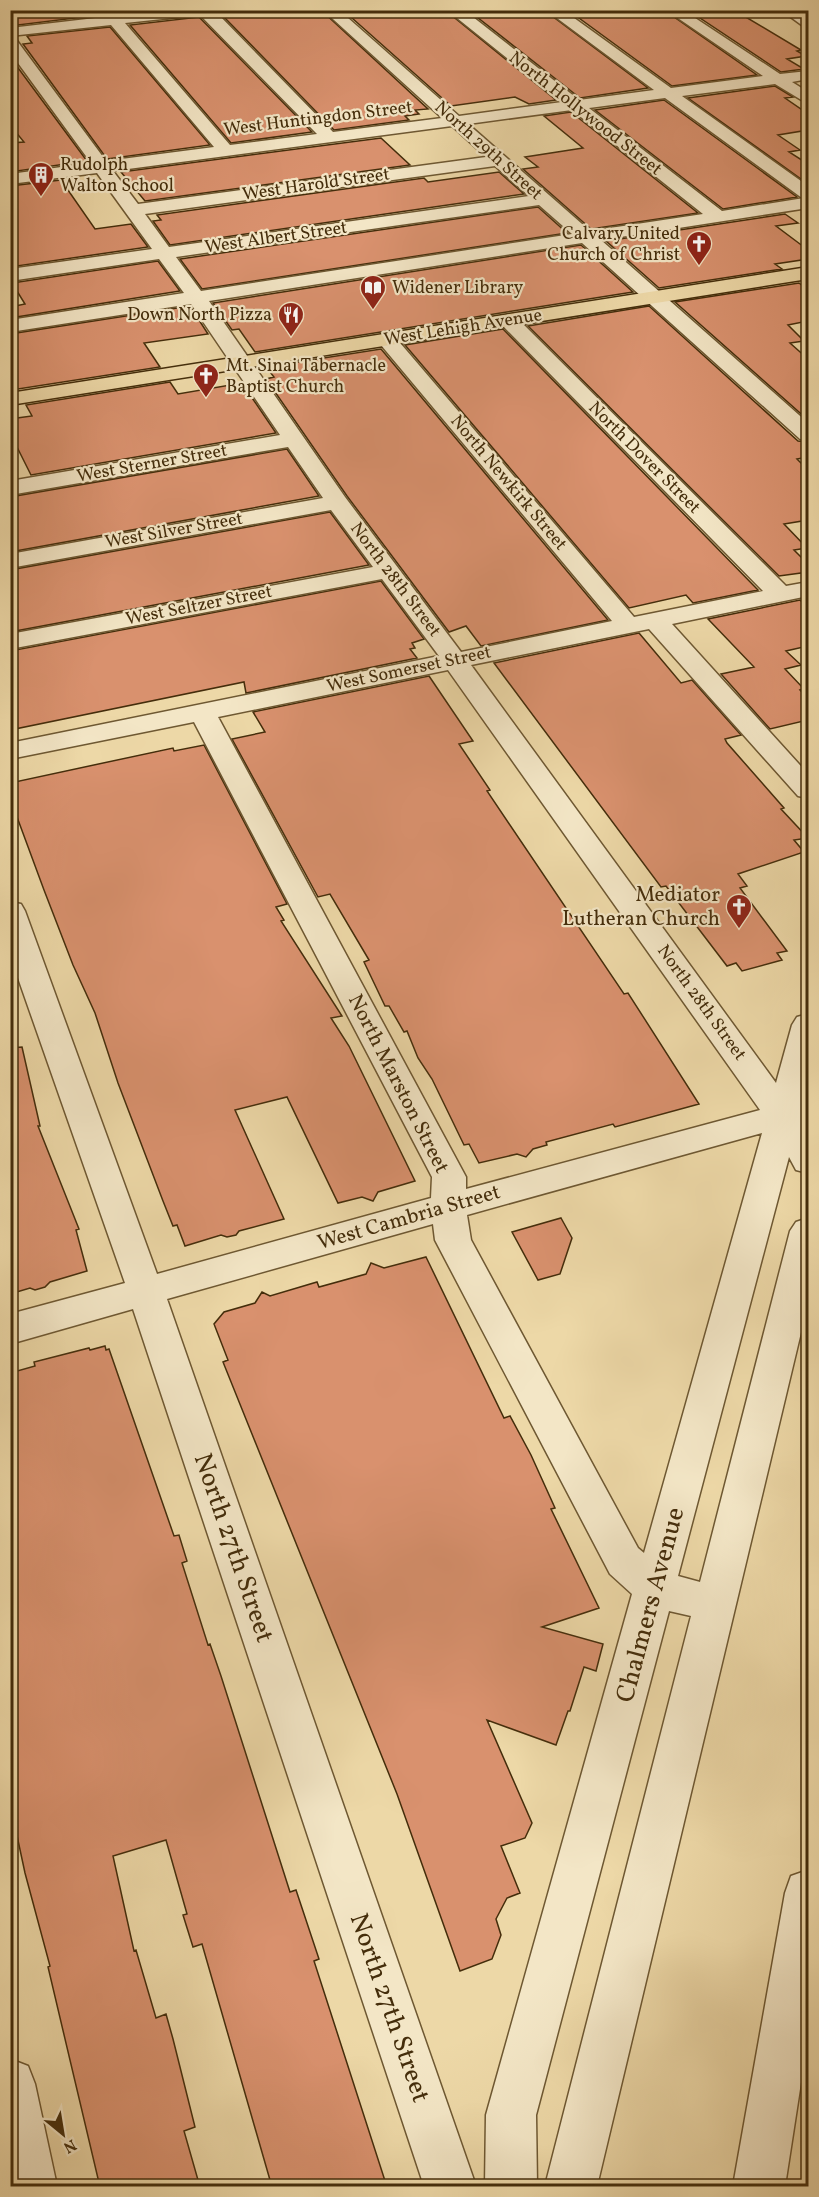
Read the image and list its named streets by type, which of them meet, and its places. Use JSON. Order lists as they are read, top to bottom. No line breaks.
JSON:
{"streets":{"main road":["West Lehigh Avenue"],"street":["North Hollywood Street","West Huntingdon Street","North 29th Street","West Harold Street","West Albert Street","North Dover Street","West Sterner Street","North Newkirk Street","West Silver Street","North 28th Street","West Seltzer Street","West Somerset Street","North Marston Street","West Cambria Street","North 27th Street","Chalmers Avenue"]},"crossings":[["North Hollywood Street","West Huntingdon Street"],["West Huntingdon Street","North 29th Street"],["West Huntingdon Street","North 28th Street"],["North 29th Street","West Harold Street"],["North 29th Street","West Albert Street"],["North 29th Street","West Lehigh Avenue"],["West Harold Street","North 28th Street"],["West Albert Street","North 28th Street"],["West Lehigh Avenue","North Dover Street"],["West Lehigh Avenue","North Newkirk Street"],["West Lehigh Avenue","North 28th Street"],["North Dover Street","West Somerset Street"],["West Sterner Street","North 28th Street"],["North Newkirk Street","West Somerset Street"],["West Silver Street","North 28th Street"],["North 28th Street","West Seltzer Street"],["North 28th Street","West Somerset Street"],["North 28th Street","West Cambria Street"],["North 28th Street","Chalmers Avenue"],["West Somerset Street","North Marston Street"],["North Marston Street","West Cambria Street"],["North Marston Street","Chalmers Avenue"],["West Cambria Street","North 27th Street"],["West Cambria Street","Chalmers Avenue"]],"places":{"building":["Rudolph Walton School"],"church":["Calvary United Church of Christ","Mt. Sinai Tabernacle Baptist Church","Mediator Lutheran Church"],"library":["Widener Library"],"restaurant":["Down North Pizza"]},"north":"bottom right"}
